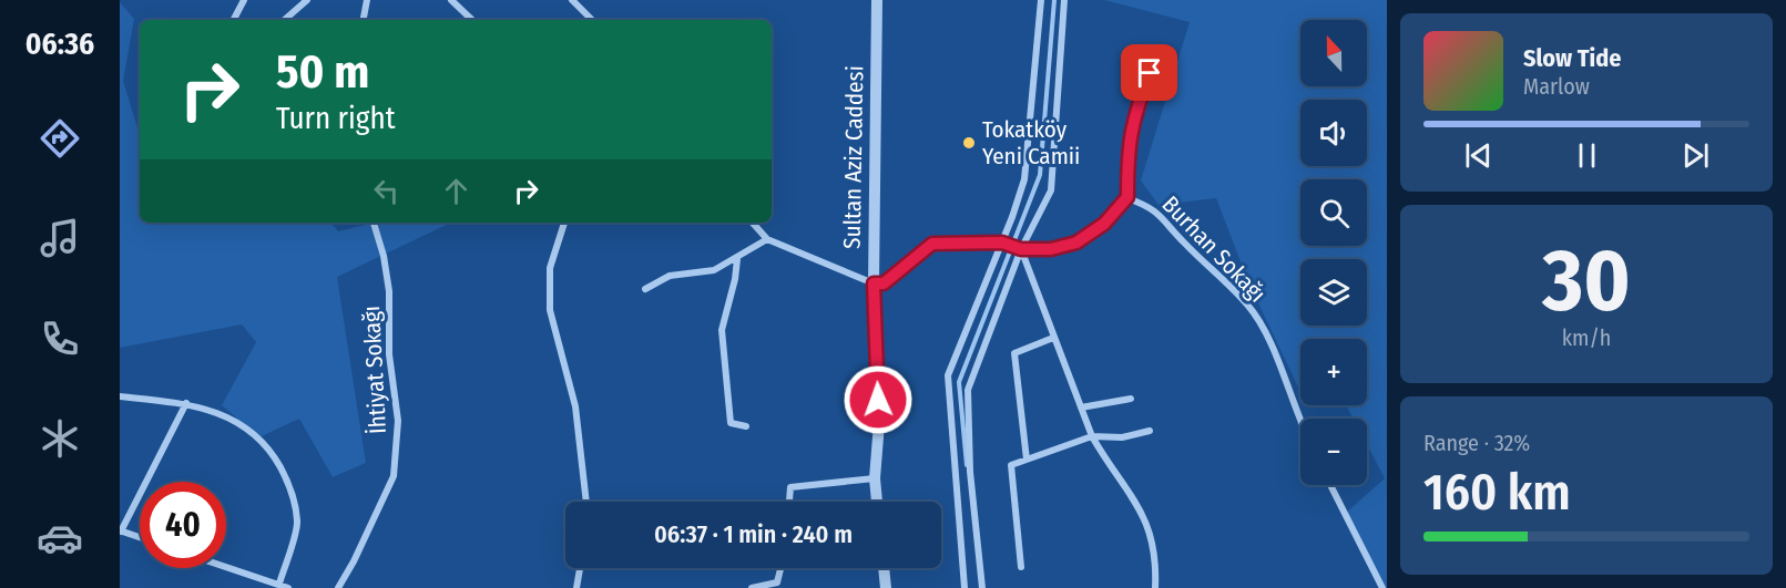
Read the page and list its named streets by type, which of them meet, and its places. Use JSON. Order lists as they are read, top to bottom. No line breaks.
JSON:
{"streets":{"street":["Sultan Aziz Caddesi","Burhan Sokağı","İhtiyat Sokağı"]},"places":["Tokatköy Yeni Camii"],"north":"top","page":{"tabs":"06:36","map_buttons":["+","−"],"turn":["50 m","Turn right"],"song":["Slow Tide","Marlow"],"tile":[["30","km/h"],["Range · 32%","160 km"]],"limit":"40","trip":"06:37 · 1 min · 240 m"}}
